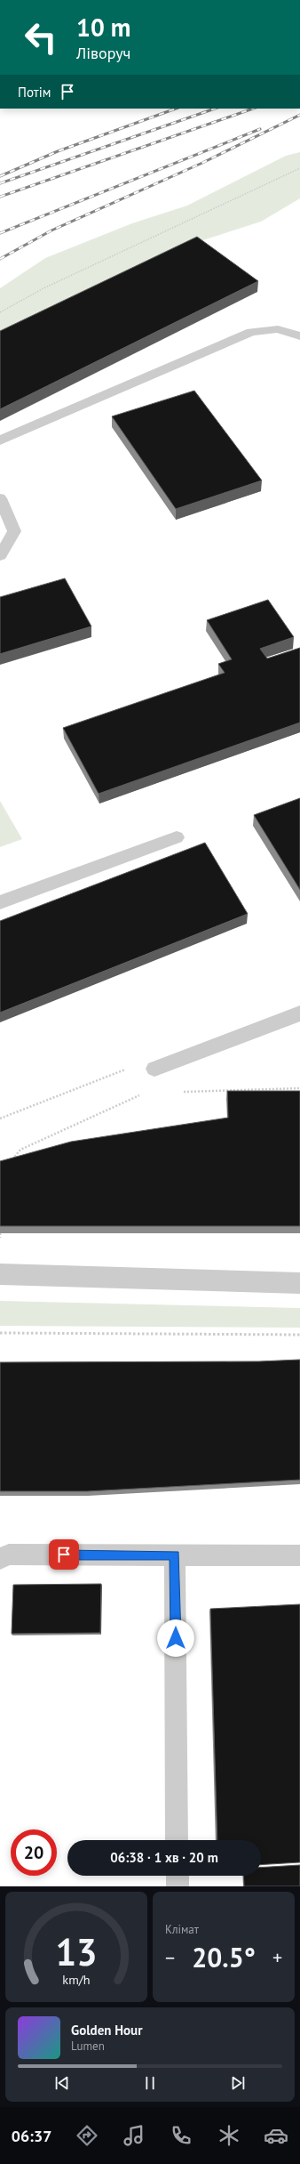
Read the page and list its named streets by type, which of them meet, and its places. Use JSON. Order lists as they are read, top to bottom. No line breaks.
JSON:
{"page":{"turn":["10 m","Ліворуч"],"then":"Потім","limit":"20","trip":"06:38 · 1 хв · 20 m","tile":"Клімат","heat":["−","20.5°","+"],"song":["Golden Hour","Lumen"],"tabs":"06:37","gauge":["13","km/h"]}}
